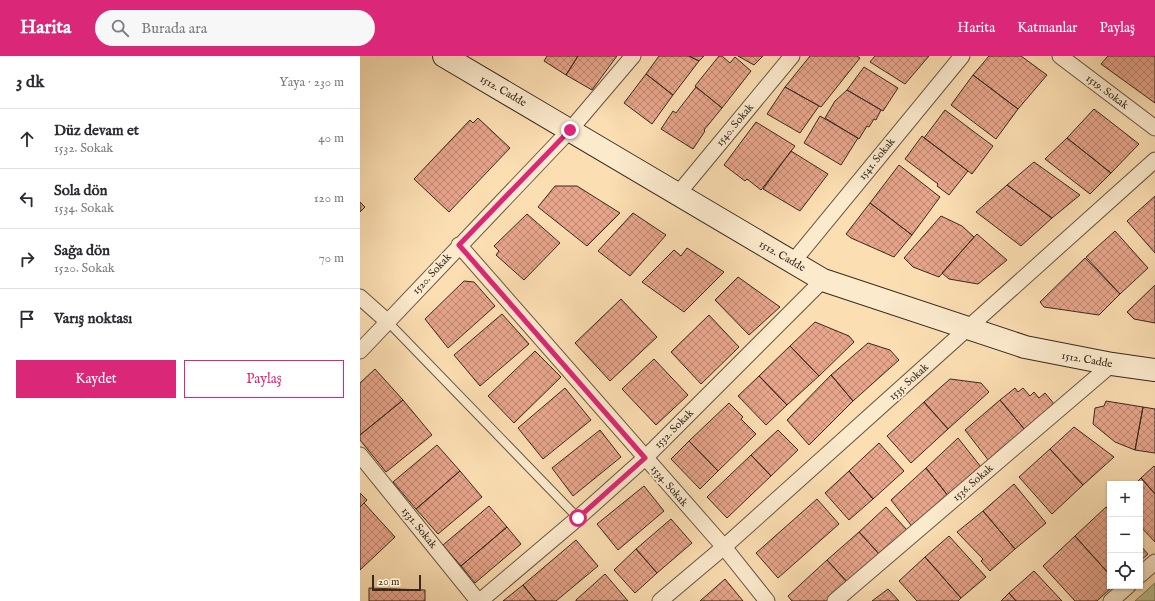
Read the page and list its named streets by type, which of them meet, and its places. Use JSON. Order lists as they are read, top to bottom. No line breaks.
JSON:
{"streets":{"street":["1512. Cadde","1519. Sokak","1540. Sokak","1541. Sokak","1520. Sokak","1535. Sokak","1532. Sokak","1536. Sokak","1534. Sokak","1531. Sokak"]},"crossings":[["1512. Cadde","1540. Sokak"],["1512. Cadde","1541. Sokak"],["1512. Cadde","1520. Sokak"],["1512. Cadde","1535. Sokak"],["1512. Cadde","1532. Sokak"],["1512. Cadde","1536. Sokak"],["1520. Sokak","1534. Sokak"],["1535. Sokak","1534. Sokak"],["1532. Sokak","1534. Sokak"],["1532. Sokak","1531. Sokak"]],"scale_bar":"20 m","page":{"header":"Harita","search":"Burada ara","nav":["Harita","Katmanlar","Paylaş"],"heading":["3 dk","Yaya · 230 m"],"list":[["Düz devam et","1532. Sokak","40 m"],["Sola dön","1534. Sokak","120 m"],["Sağa dön","1520. Sokak","70 m"],"Varış noktası"],"buttons":["Kaydet","Paylaş"],"map_buttons":["+","−"],"scale":"20 m"}}
